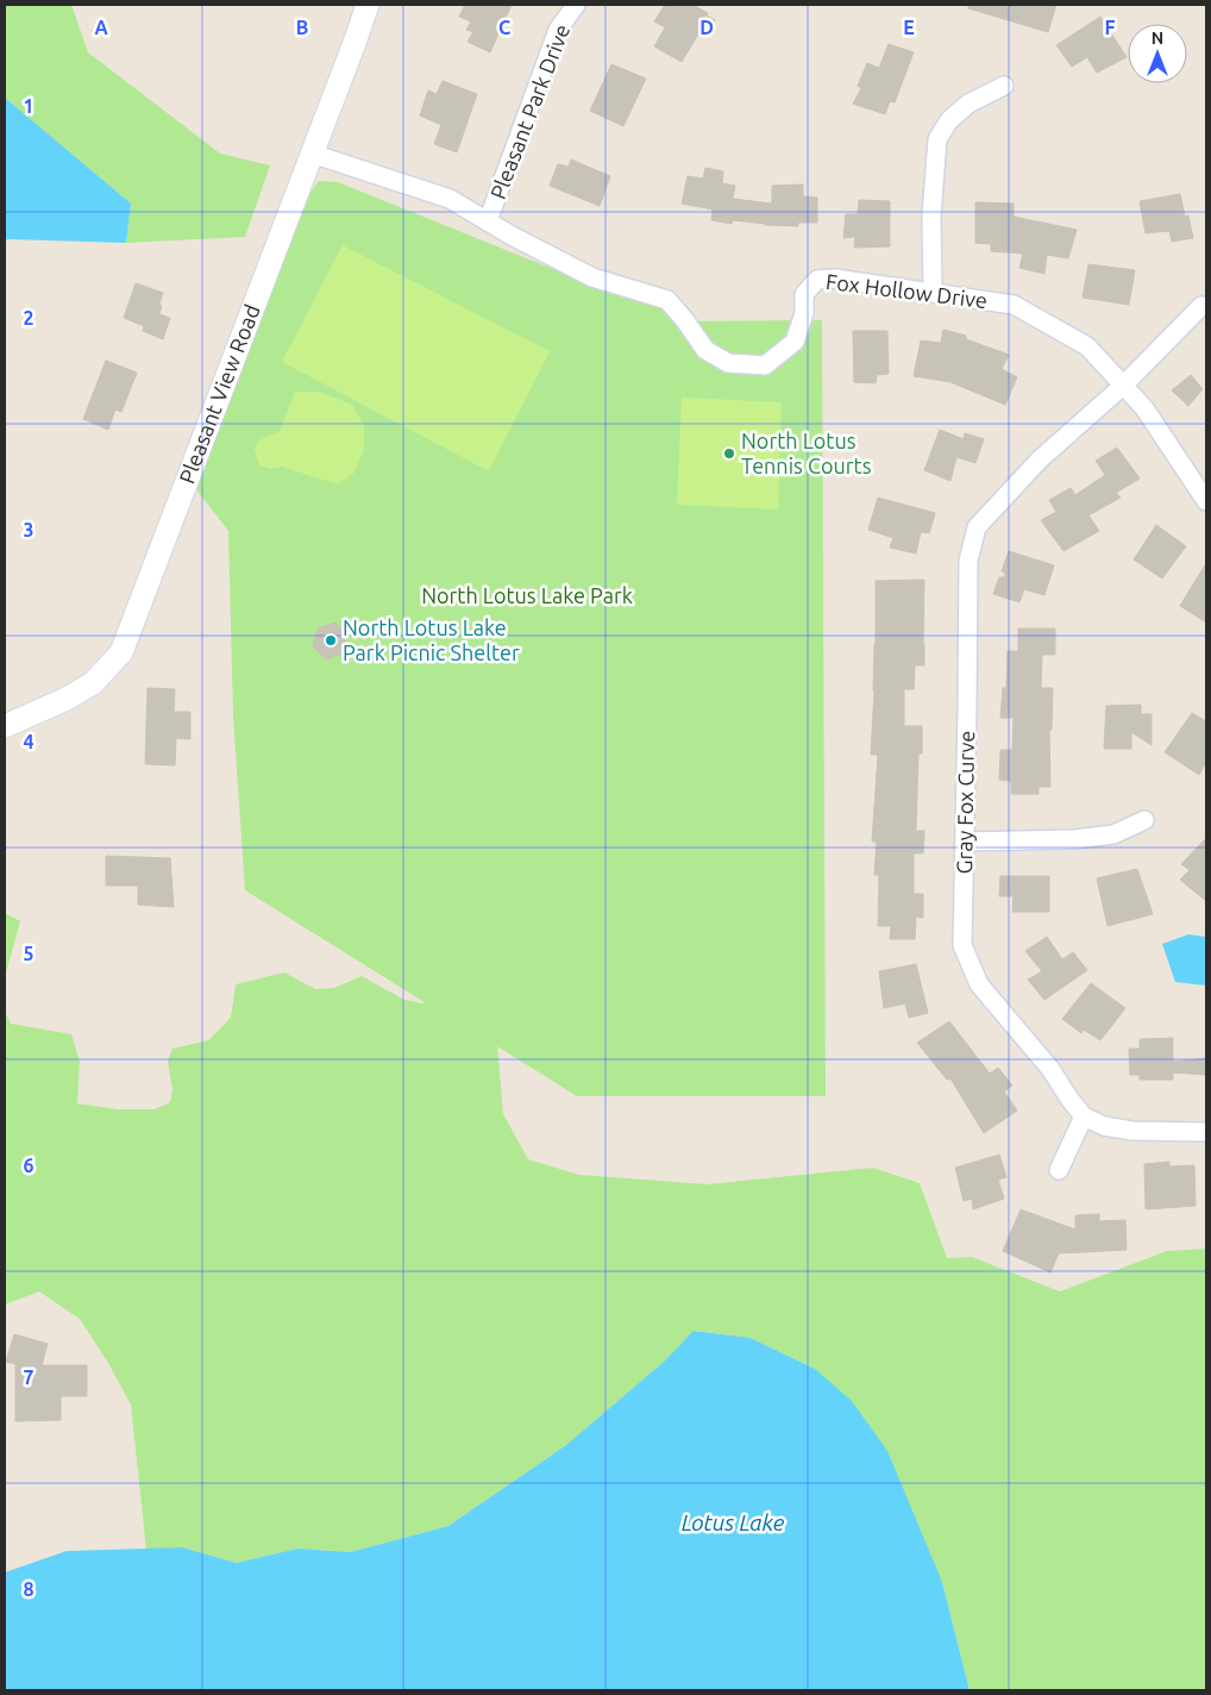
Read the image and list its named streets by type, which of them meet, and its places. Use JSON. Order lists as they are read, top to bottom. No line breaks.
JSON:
{"streets":{"street":["Pleasant Park Drive","Fox Hollow Drive","Pleasant View Road","Gray Fox Curve"]},"crossings":[["Pleasant Park Drive","Fox Hollow Drive"],["Fox Hollow Drive","Pleasant View Road"],["Fox Hollow Drive","Gray Fox Curve"]],"water":["Lotus Lake"],"parks":["North Lotus Lake Park"],"places":["North Lotus Tennis Courts","North Lotus Lake Park Picnic Shelter"],"north":"top","grid":{"columns":["A","B","C","D","E","F"],"rows":["1","2","3","4","5","6","7","8"]}}
